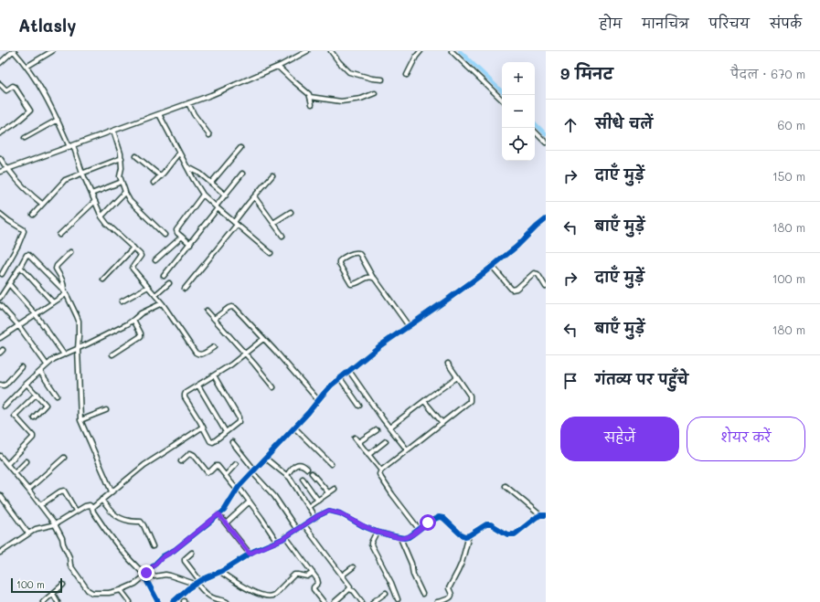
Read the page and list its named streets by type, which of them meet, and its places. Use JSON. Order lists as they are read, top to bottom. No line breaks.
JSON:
{"scale_bar":"100 m","page":{"header":"Atlasly","nav":["होम","मानचित्र","परिचय","संपर्क"],"heading":["9 मिनट","पैदल · 670 m"],"map_buttons":["+","−"],"list":[["सीधे चलें","60 m"],["दाएँ मुड़ें","150 m"],["बाएँ मुड़ें","180 m"],["दाएँ मुड़ें","100 m"],["बाएँ मुड़ें","180 m"],"गंतव्य पर पहुँचे"],"buttons":["सहेजें","शेयर करें"],"scale":"100 m"}}
